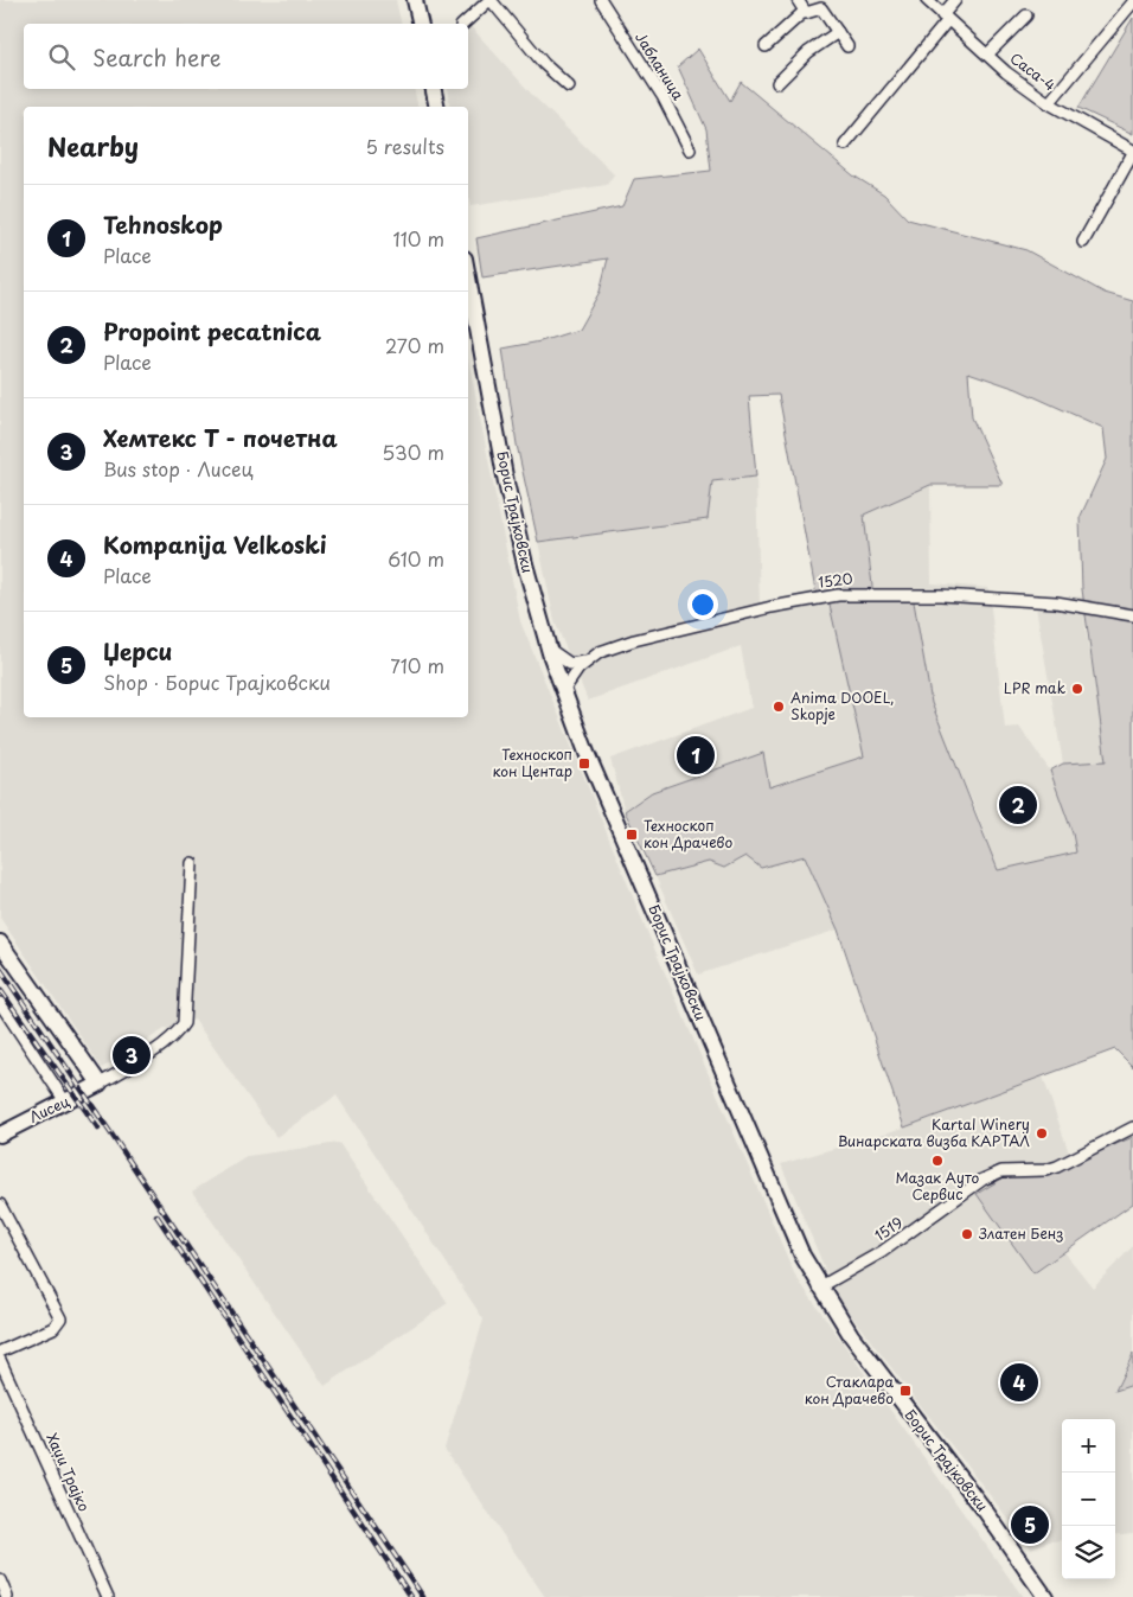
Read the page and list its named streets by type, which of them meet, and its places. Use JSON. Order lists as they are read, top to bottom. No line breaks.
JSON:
{"streets":{"main road":["Борис Трајковски","Лисец"],"street":["Јабланица","Саса-4","1520","1519","Хаџи Трајко"]},"crossings":[["Борис Трајковски","1520"],["Борис Трајковски","1519"]],"places":{"other":["LPR mak","Anima DOOEL, Skopje","Kartal Winery Винарската визба КАРТАЛ","Мазак Ауто Сервис","Златен Бенз"],"transit":["Техноскоп кон Центар","Техноскоп кон Драчево","Стаклара кон Драчево"]},"page":{"search":"Search here","heading":["Nearby","5 results"],"list":[{"mark":"1","name":"Tehnoskop","note":"Place","value":"110 m"},{"mark":"2","name":"Propoint pecatnica","note":"Place","value":"270 m"},{"mark":"3","name":"Хемтекс Т - почетна","note":"Bus stop · Лисец","value":"530 m"},{"mark":"4","name":"Kompanija Velkoski","note":"Place","value":"610 m"},{"mark":"5","name":"Џерси","note":"Shop · Борис Трајковски","value":"710 m"}],"pins":["1","2","3","4","5"],"map_buttons":["+","−"]}}
